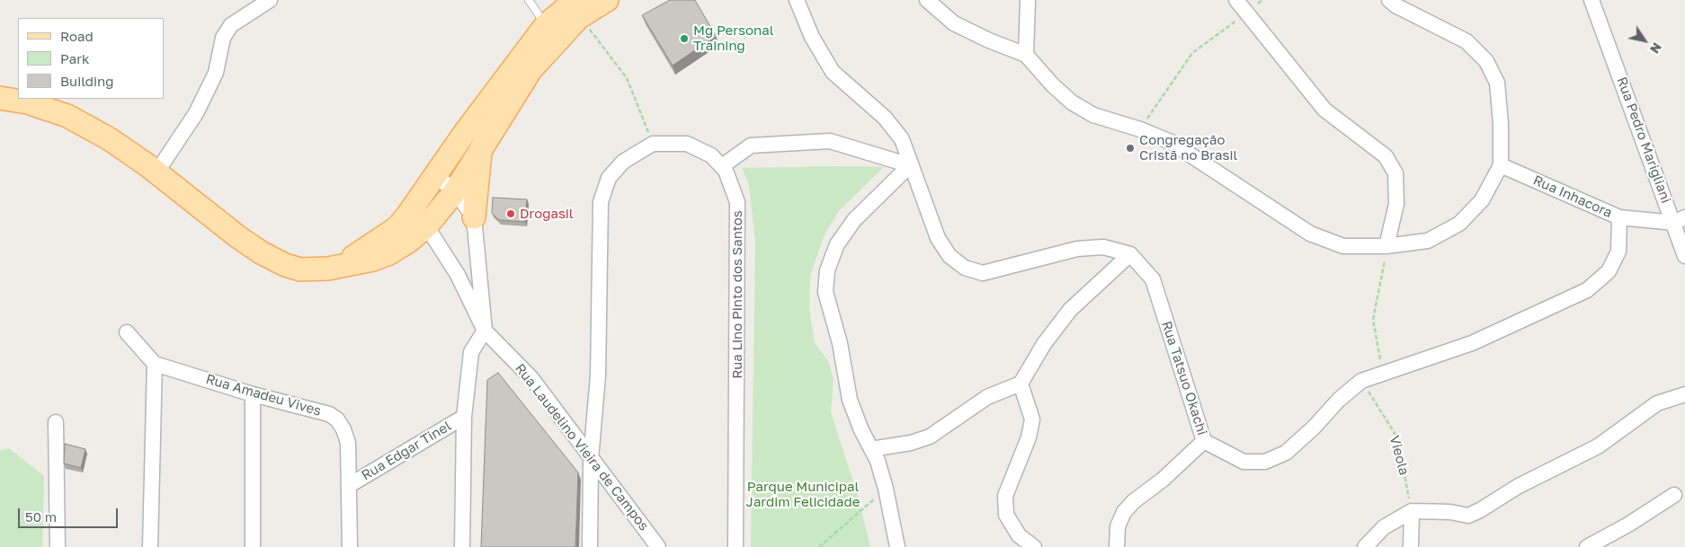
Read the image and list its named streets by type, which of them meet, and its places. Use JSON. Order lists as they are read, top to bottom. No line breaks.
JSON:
{"streets":{"street":["Rua Pedro Marigliani","Rua Inhacora","Rua Lino Pinto dos Santos","Rua Tatsuo Okachi","Rua Amadeu Vives","Rua Laudelino Vieira de Campos","Rua Edgar Tinel"],"path":["Vieola"]},"crossings":[["Rua Pedro Marigliani","Rua Inhacora"],["Rua Inhacora","Rua Tatsuo Okachi"],["Rua Tatsuo Okachi","Vieola"],["Rua Amadeu Vives","Rua Edgar Tinel"]],"parks":["Parque Municipal Jardim Felicidade"],"places":["Mg Personal Training","Congregação Cristã no Brasil","Drogasil"],"legend":["Road","Park","Building"],"scale_bar":"50 m","north":"bottom right"}
